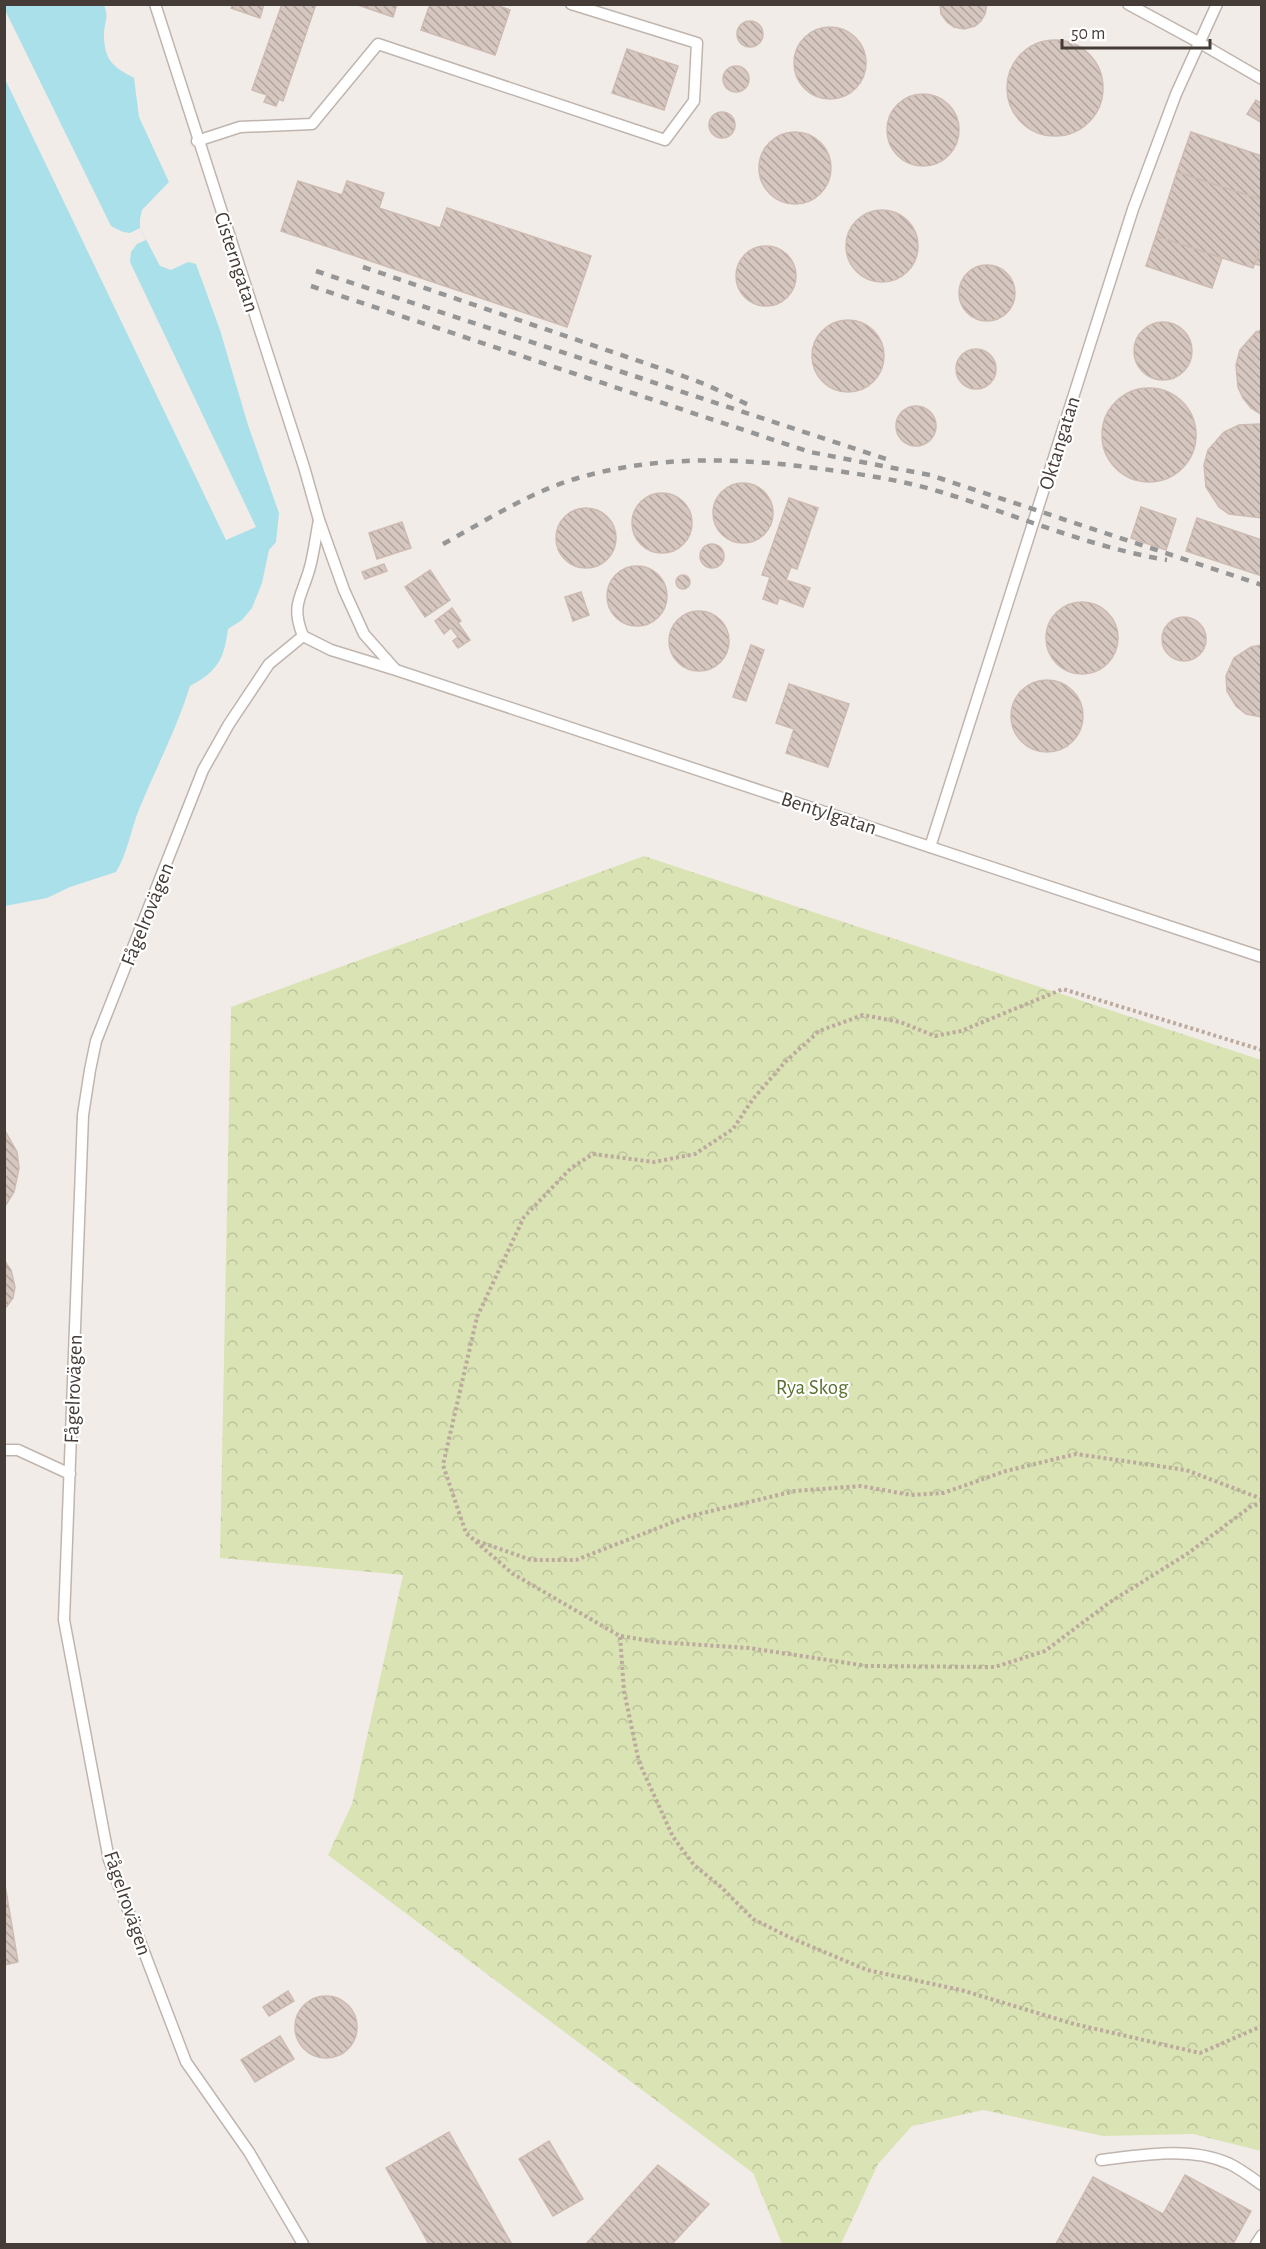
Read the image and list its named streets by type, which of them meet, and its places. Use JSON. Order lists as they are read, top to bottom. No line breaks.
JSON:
{"streets":{"lane":["Cisterngatan","Oktangatan","Bentylgatan","Fågelrovägen"]},"crossings":[["Cisterngatan","Bentylgatan"],["Cisterngatan","Fågelrovägen"],["Oktangatan","Bentylgatan"]],"parks":["Rya Skog"],"scale_bar":"50 m"}
